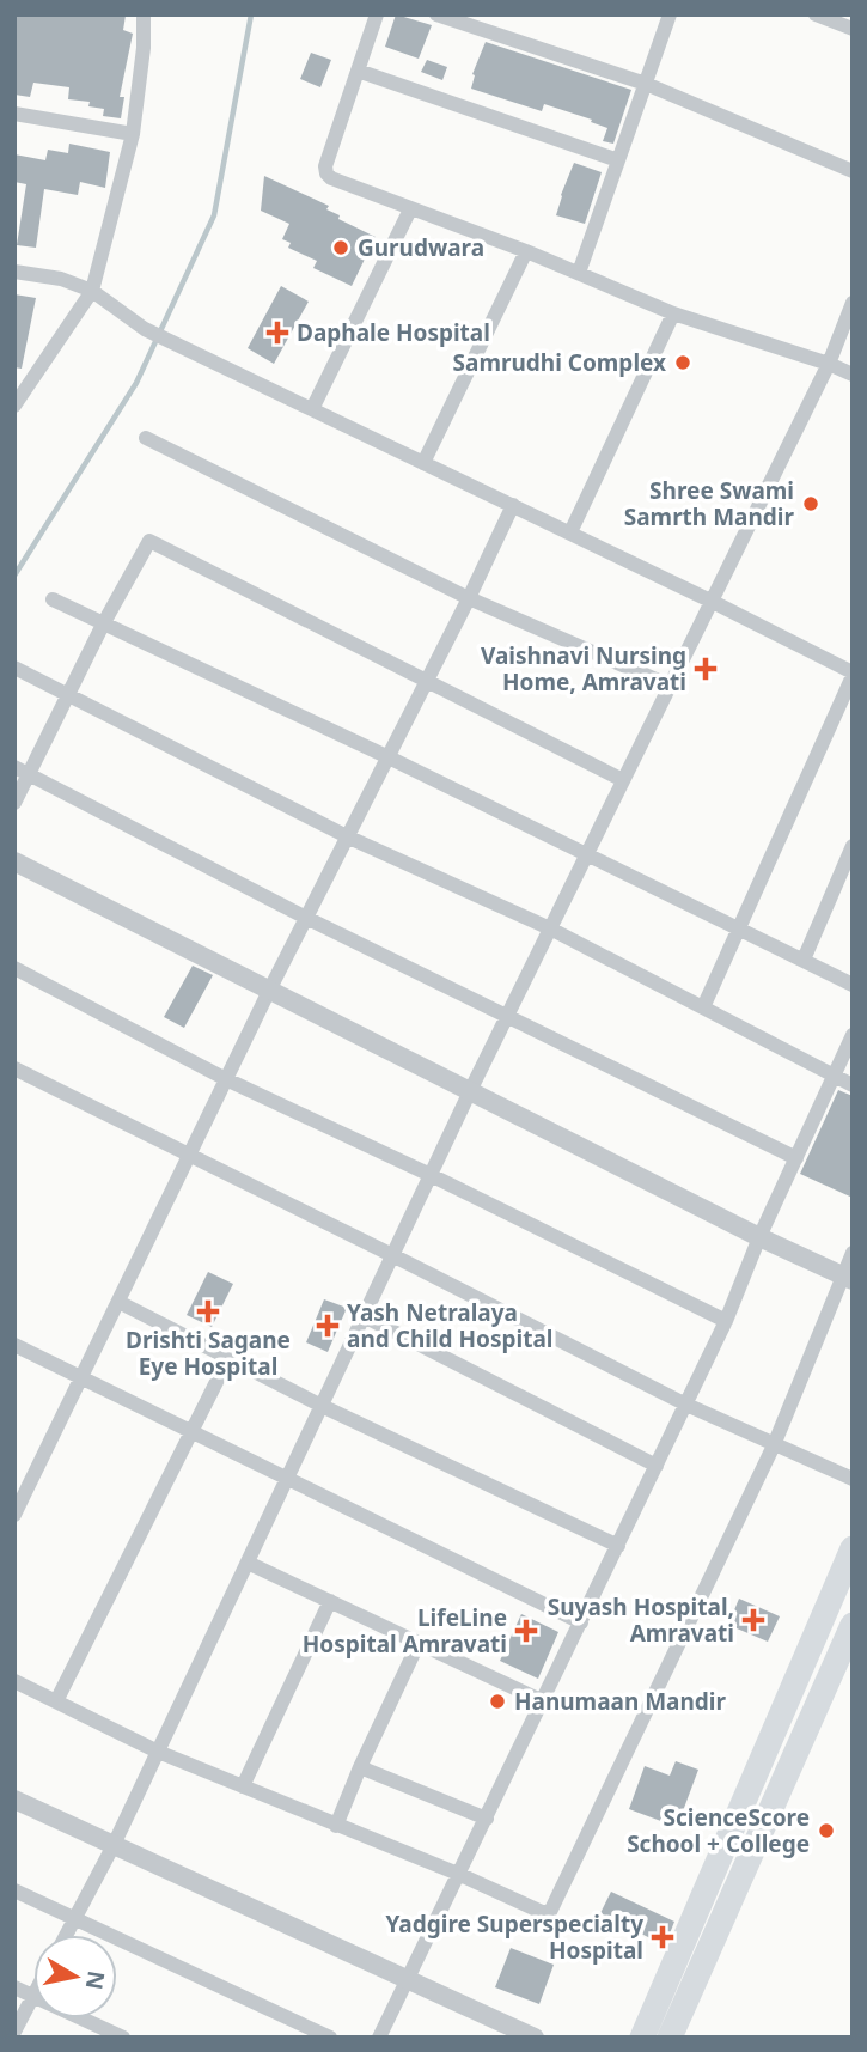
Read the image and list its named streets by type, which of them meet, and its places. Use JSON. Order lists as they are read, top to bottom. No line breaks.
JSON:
{"places":{"other":["Gurudwara","Samrudhi Complex","Shree Swami Samrth Mandir","Hanumaan Mandir","ScienceScore School + College"],"health":["Daphale Hospital","Vaishnavi Nursing Home, Amravati","Drishti Sagane Eye Hospital","Yash Netralaya and Child Hospital","Suyash Hospital, Amravati","LifeLine Hospital Amravati","Yadgire Superspecialty Hospital"]},"north":"right"}
